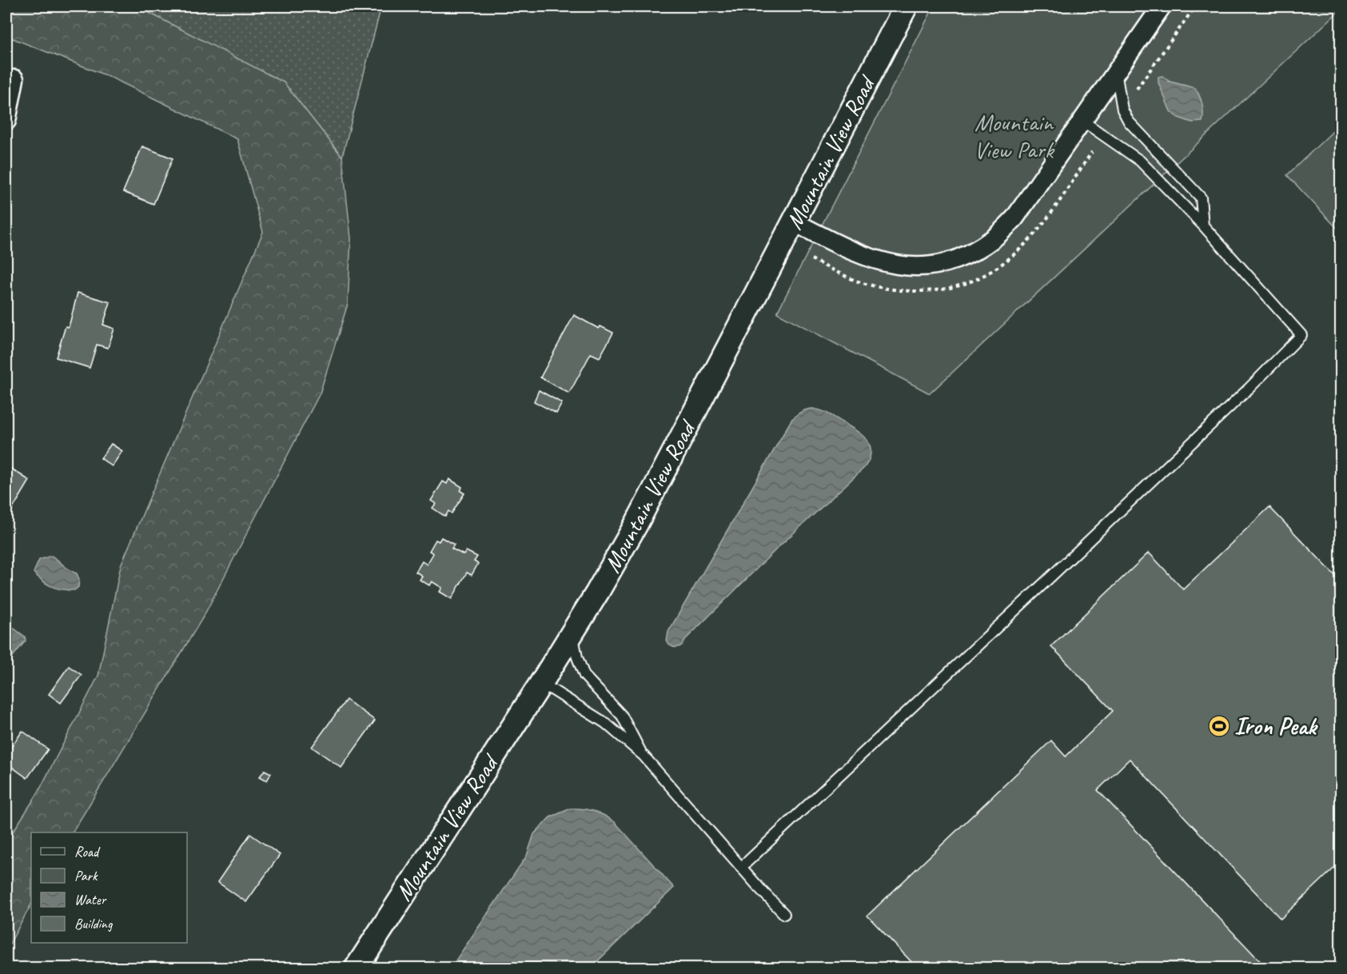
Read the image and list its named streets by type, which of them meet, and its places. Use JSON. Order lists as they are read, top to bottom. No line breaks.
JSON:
{"streets":{"street":["Mountain View Road"]},"parks":["Mountain View Park"],"places":{"sports":["Iron Peak"]},"legend":["Road","Park","Water","Building"]}
